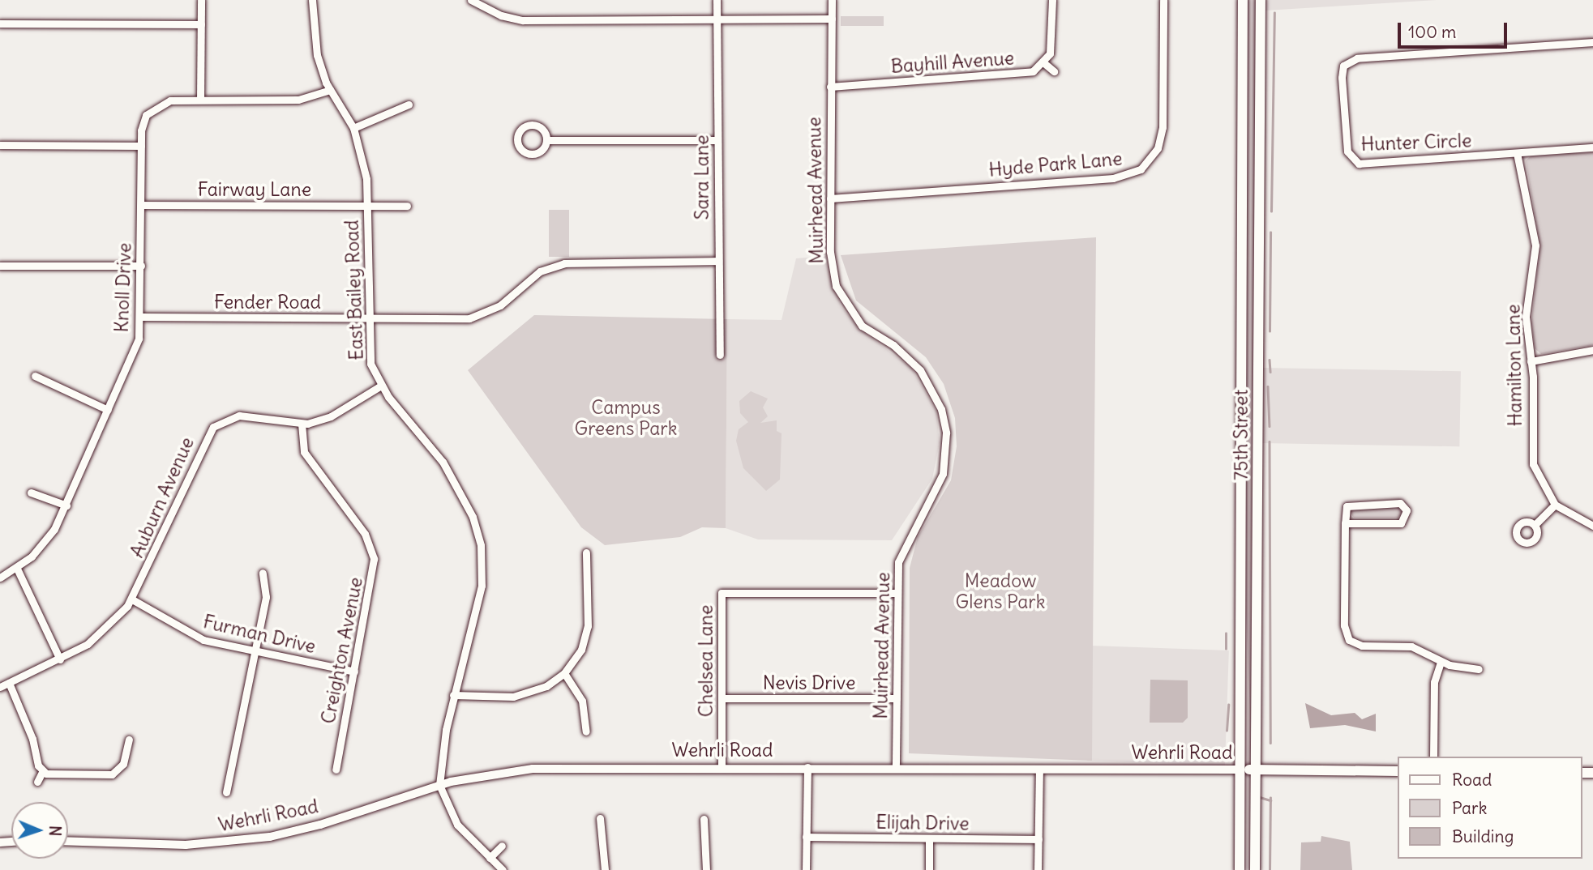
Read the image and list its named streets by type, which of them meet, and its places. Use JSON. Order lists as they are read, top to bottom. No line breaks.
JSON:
{"streets":{"main road":["75th Street","Wehrli Road"],"street":["Bayhill Avenue","Hunter Circle","Hyde Park Lane","Sara Lane","Fairway Lane","Muirhead Avenue","Knoll Drive","East Bailey Road","Fender Road","Hamilton Lane","Auburn Avenue","Furman Drive","Creighton Avenue","Chelsea Lane","Nevis Drive","Elijah Drive"]},"crossings":[["Bayhill Avenue","Muirhead Avenue"],["Hunter Circle","Hamilton Lane"],["Hyde Park Lane","Muirhead Avenue"],["Sara Lane","Fender Road"],["Fairway Lane","Knoll Drive"],["Fairway Lane","East Bailey Road"],["Muirhead Avenue","Chelsea Lane"],["Muirhead Avenue","Nevis Drive"],["Muirhead Avenue","Wehrli Road"],["Knoll Drive","East Bailey Road"],["Knoll Drive","Fender Road"],["East Bailey Road","Fender Road"],["East Bailey Road","Auburn Avenue"],["East Bailey Road","Wehrli Road"],["75th Street","Wehrli Road"],["Auburn Avenue","Furman Drive"],["Auburn Avenue","Creighton Avenue"],["Furman Drive","Creighton Avenue"],["Chelsea Lane","Nevis Drive"],["Chelsea Lane","Wehrli Road"]],"parks":["Campus Greens Park","Meadow Glens Park"],"legend":["Road","Park","Building"],"scale_bar":"100 m","north":"right"}
